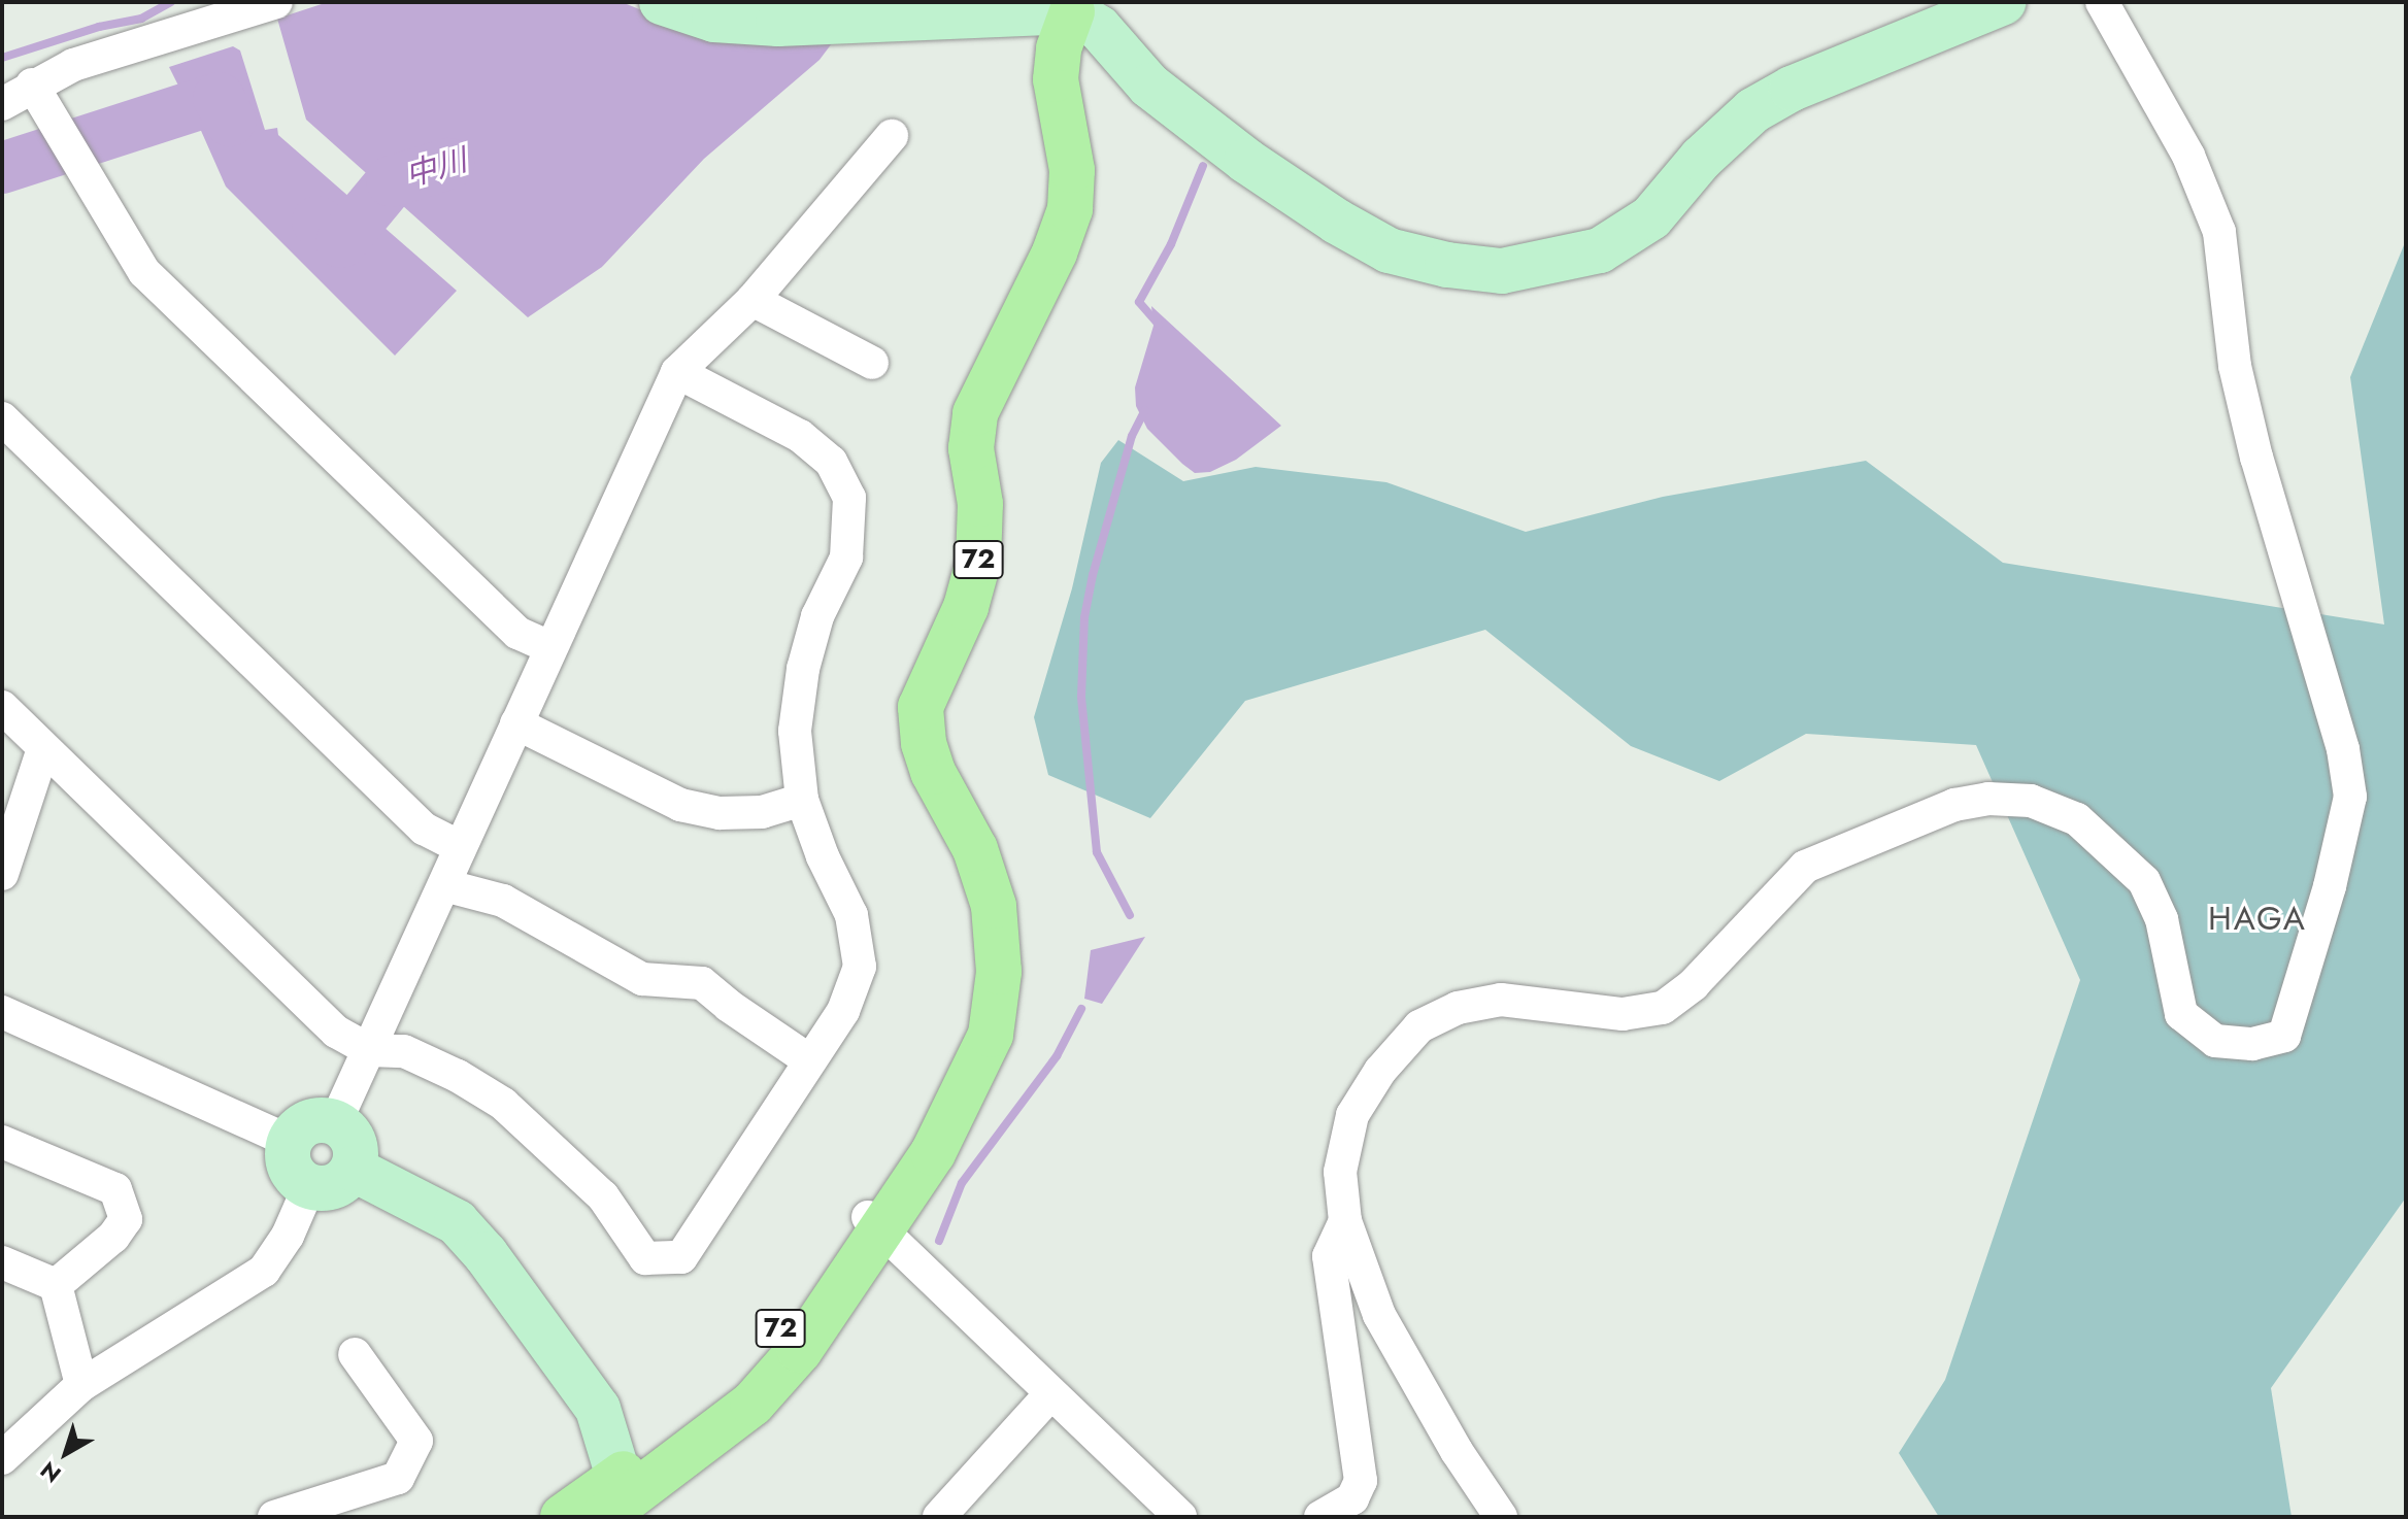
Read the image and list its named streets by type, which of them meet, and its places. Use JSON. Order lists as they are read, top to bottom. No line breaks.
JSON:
{"streets":{"main road":["72"]},"districts":["HAGA"],"water":["中川"],"north":"bottom left"}
